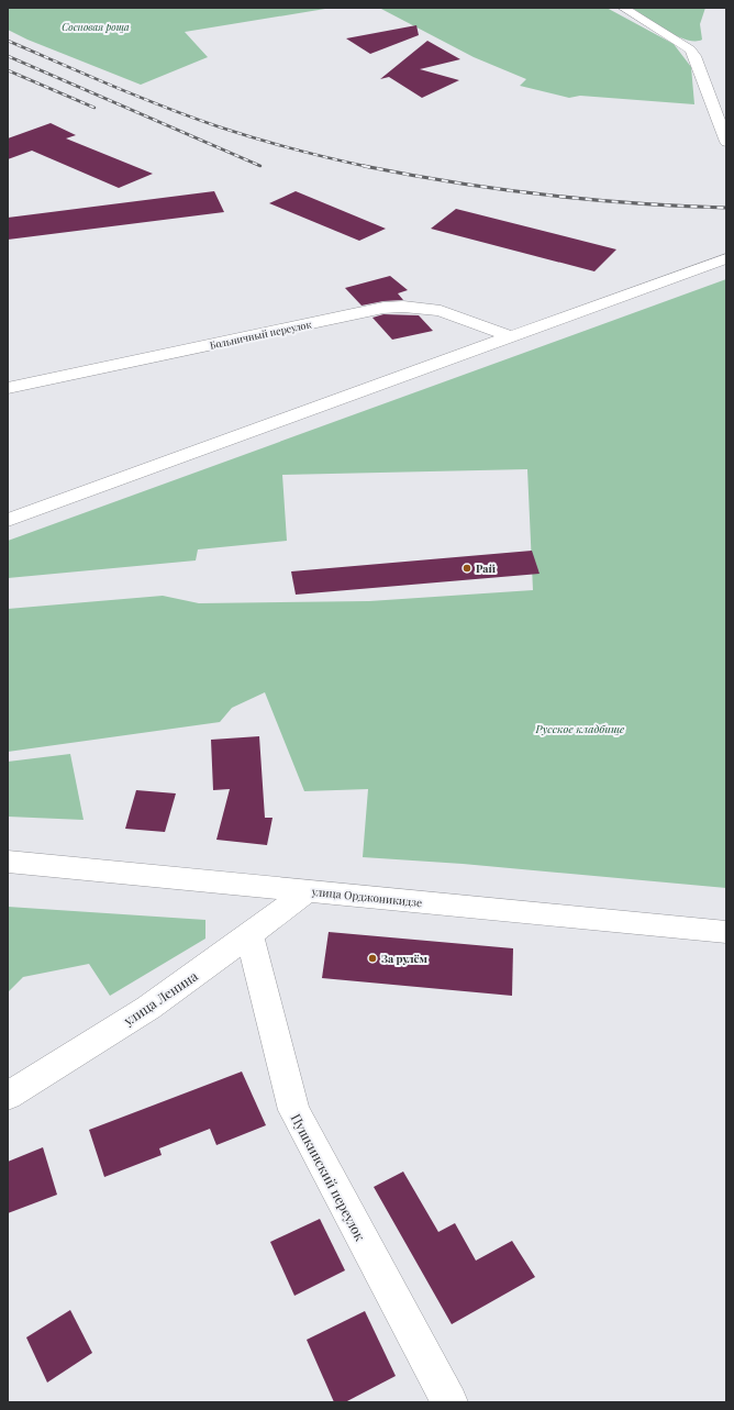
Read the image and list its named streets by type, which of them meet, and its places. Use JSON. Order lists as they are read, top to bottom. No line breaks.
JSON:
{"streets":{"street":["Больничный переулок","улица Орджоникидзе","улица Ленина","Пушкинский переулок"]},"crossings":[["улица Орджоникидзе","улица Ленина"],["улица Ленина","Пушкинский переулок"]],"parks":["Сосновая роща","Русское кладбище"],"places":["Рай","За рулём"]}
